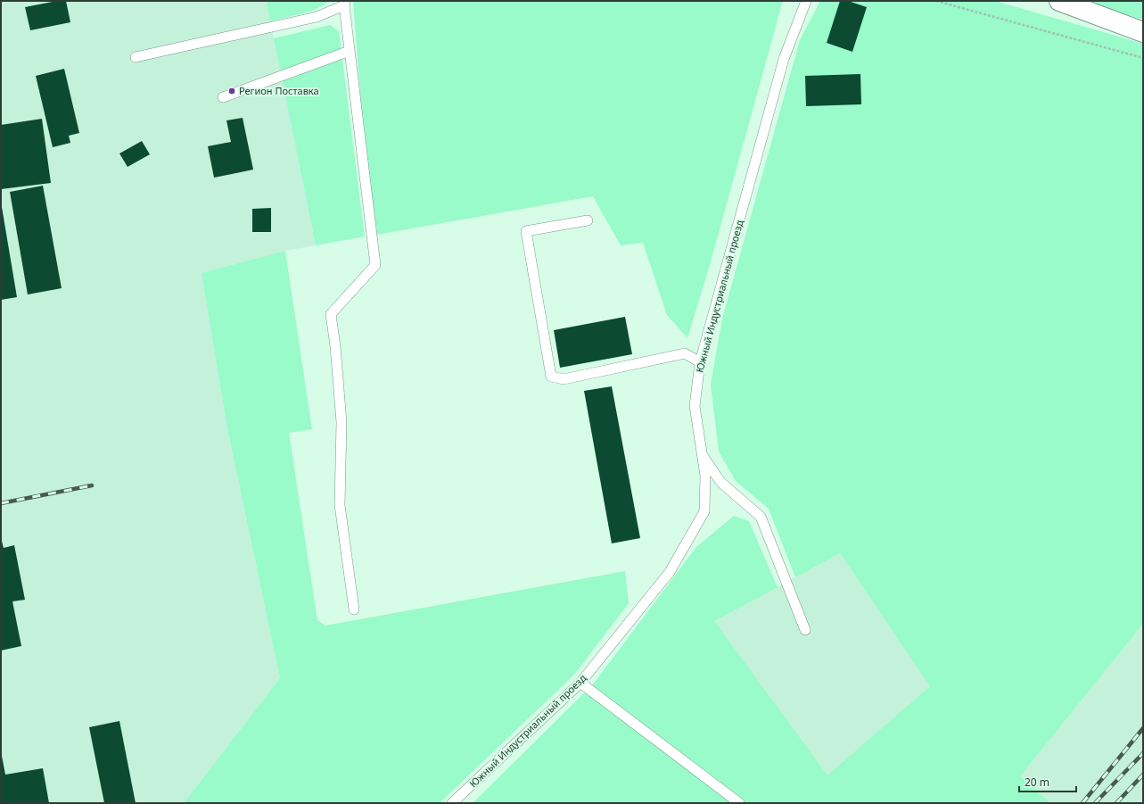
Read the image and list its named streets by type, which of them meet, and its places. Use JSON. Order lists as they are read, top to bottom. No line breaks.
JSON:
{"streets":{"lane":["Южный Индустриальный проезд"]},"places":["Регион Поставка"],"scale_bar":"20 m"}
